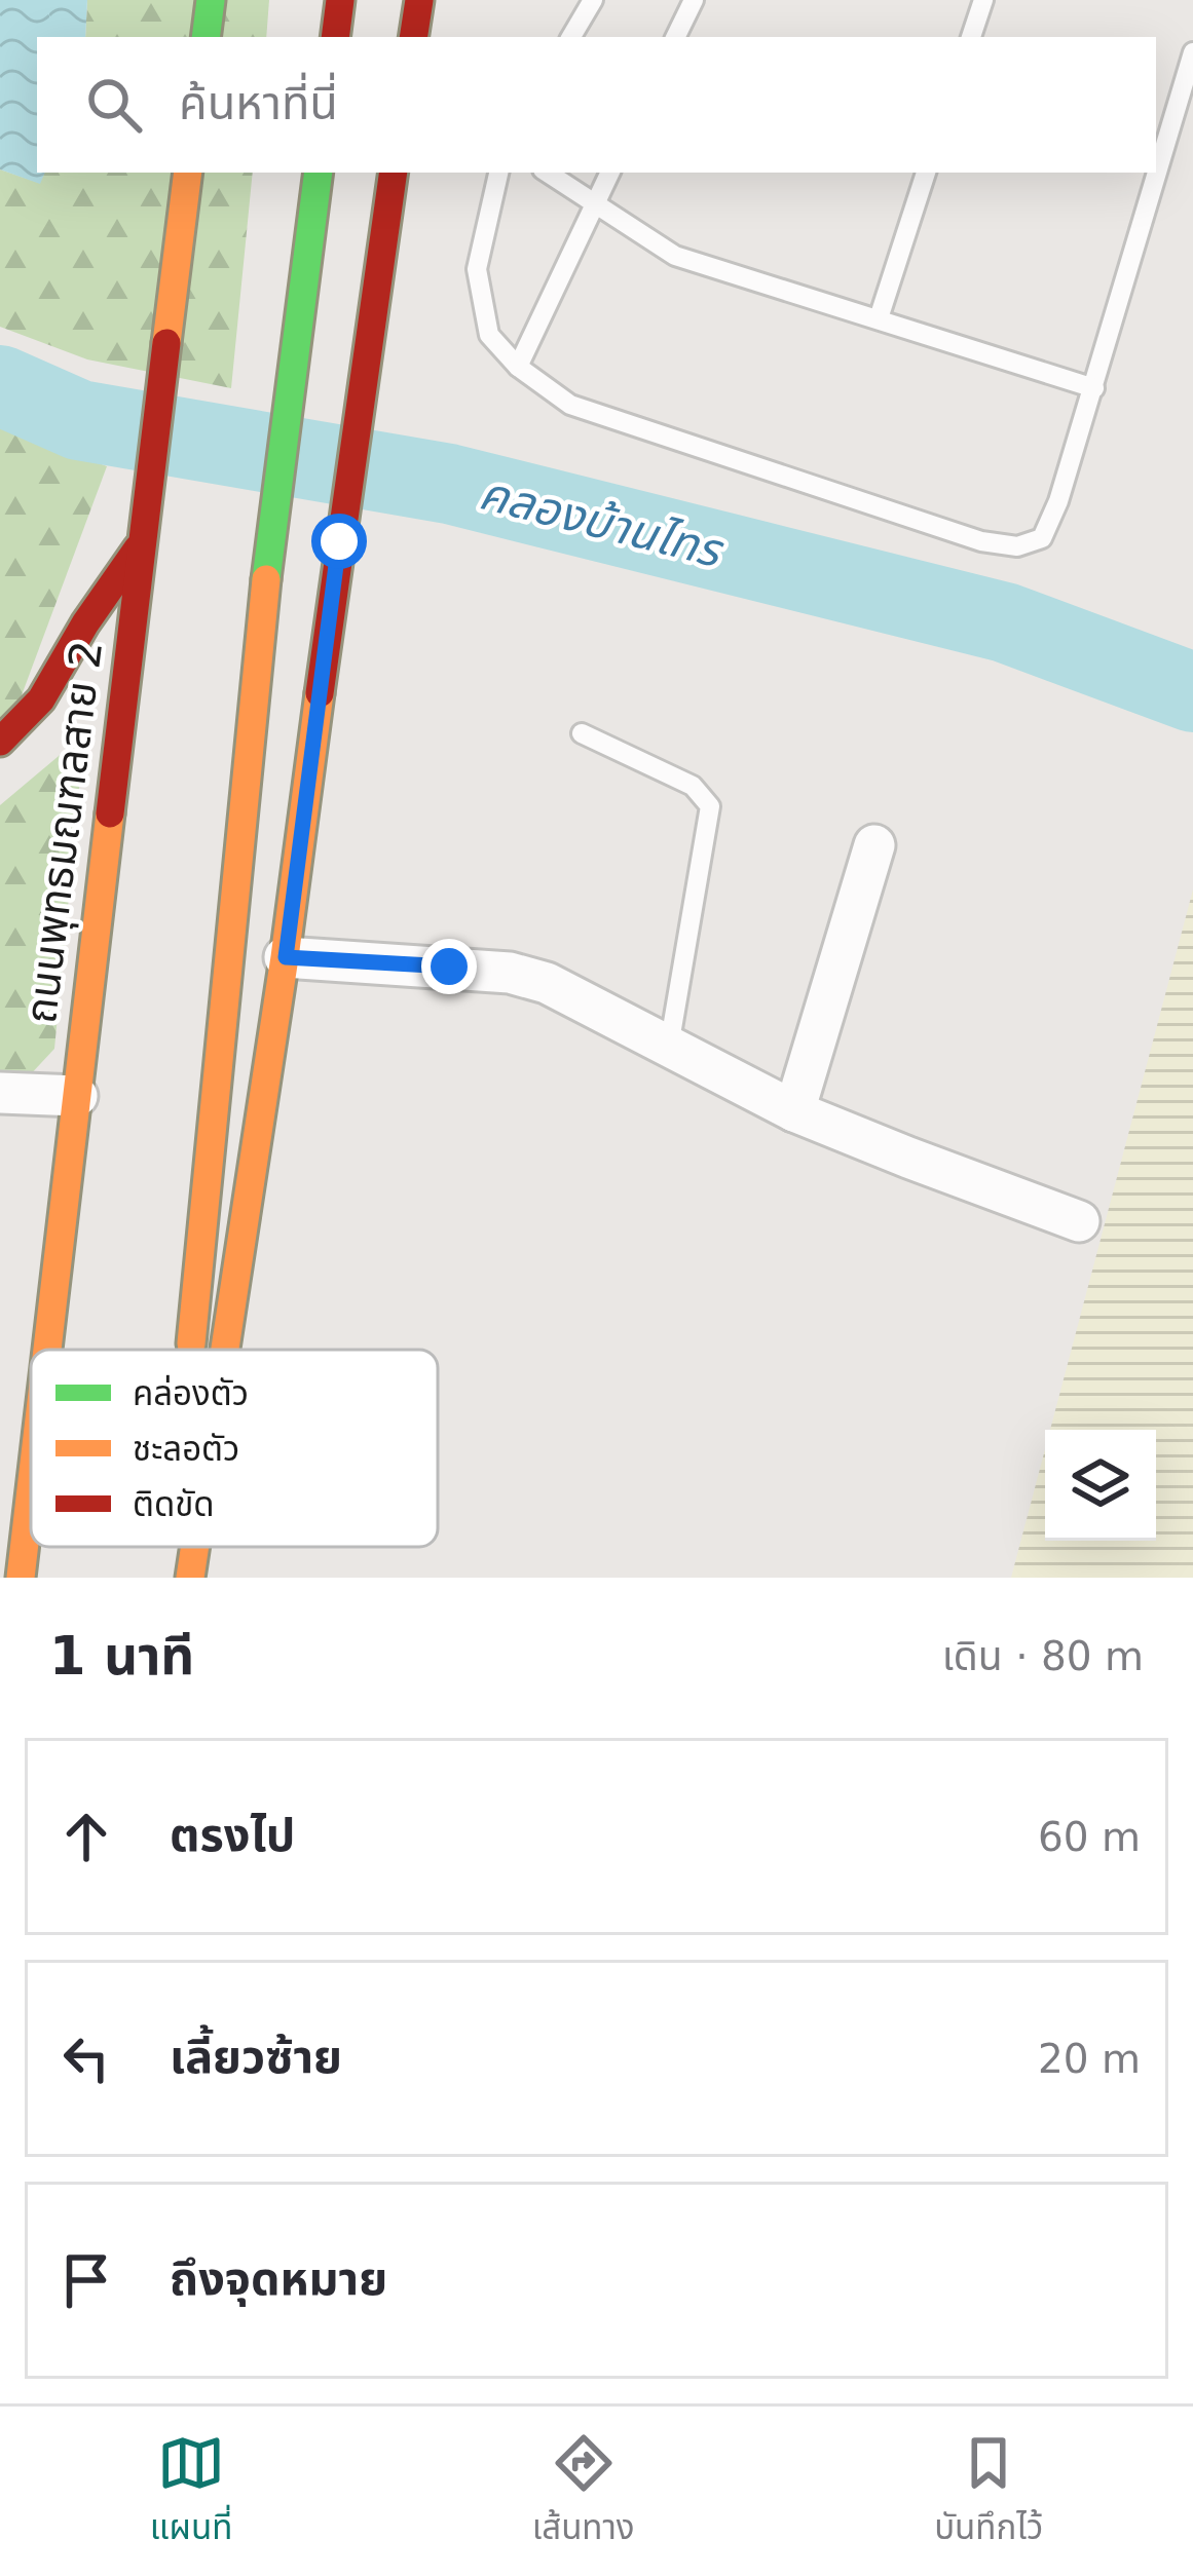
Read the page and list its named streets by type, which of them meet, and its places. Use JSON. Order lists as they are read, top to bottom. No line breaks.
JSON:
{"streets":{"main road":["ถนนพุทธมณฑลสาย 2"]},"water":["คลองบ้านไทร"],"legend":["คล่องตัว","ชะลอตัว","ติดขัด"],"page":{"search":"ค้นหาที่นี่","heading":["1 นาที","เดิน · 80 m"],"list":[["ตรงไป","60 m"],["เลี้ยวซ้าย","20 m"],"ถึงจุดหมาย"],"nav":["แผนที่","เส้นทาง","บันทึกไว้"]}}
